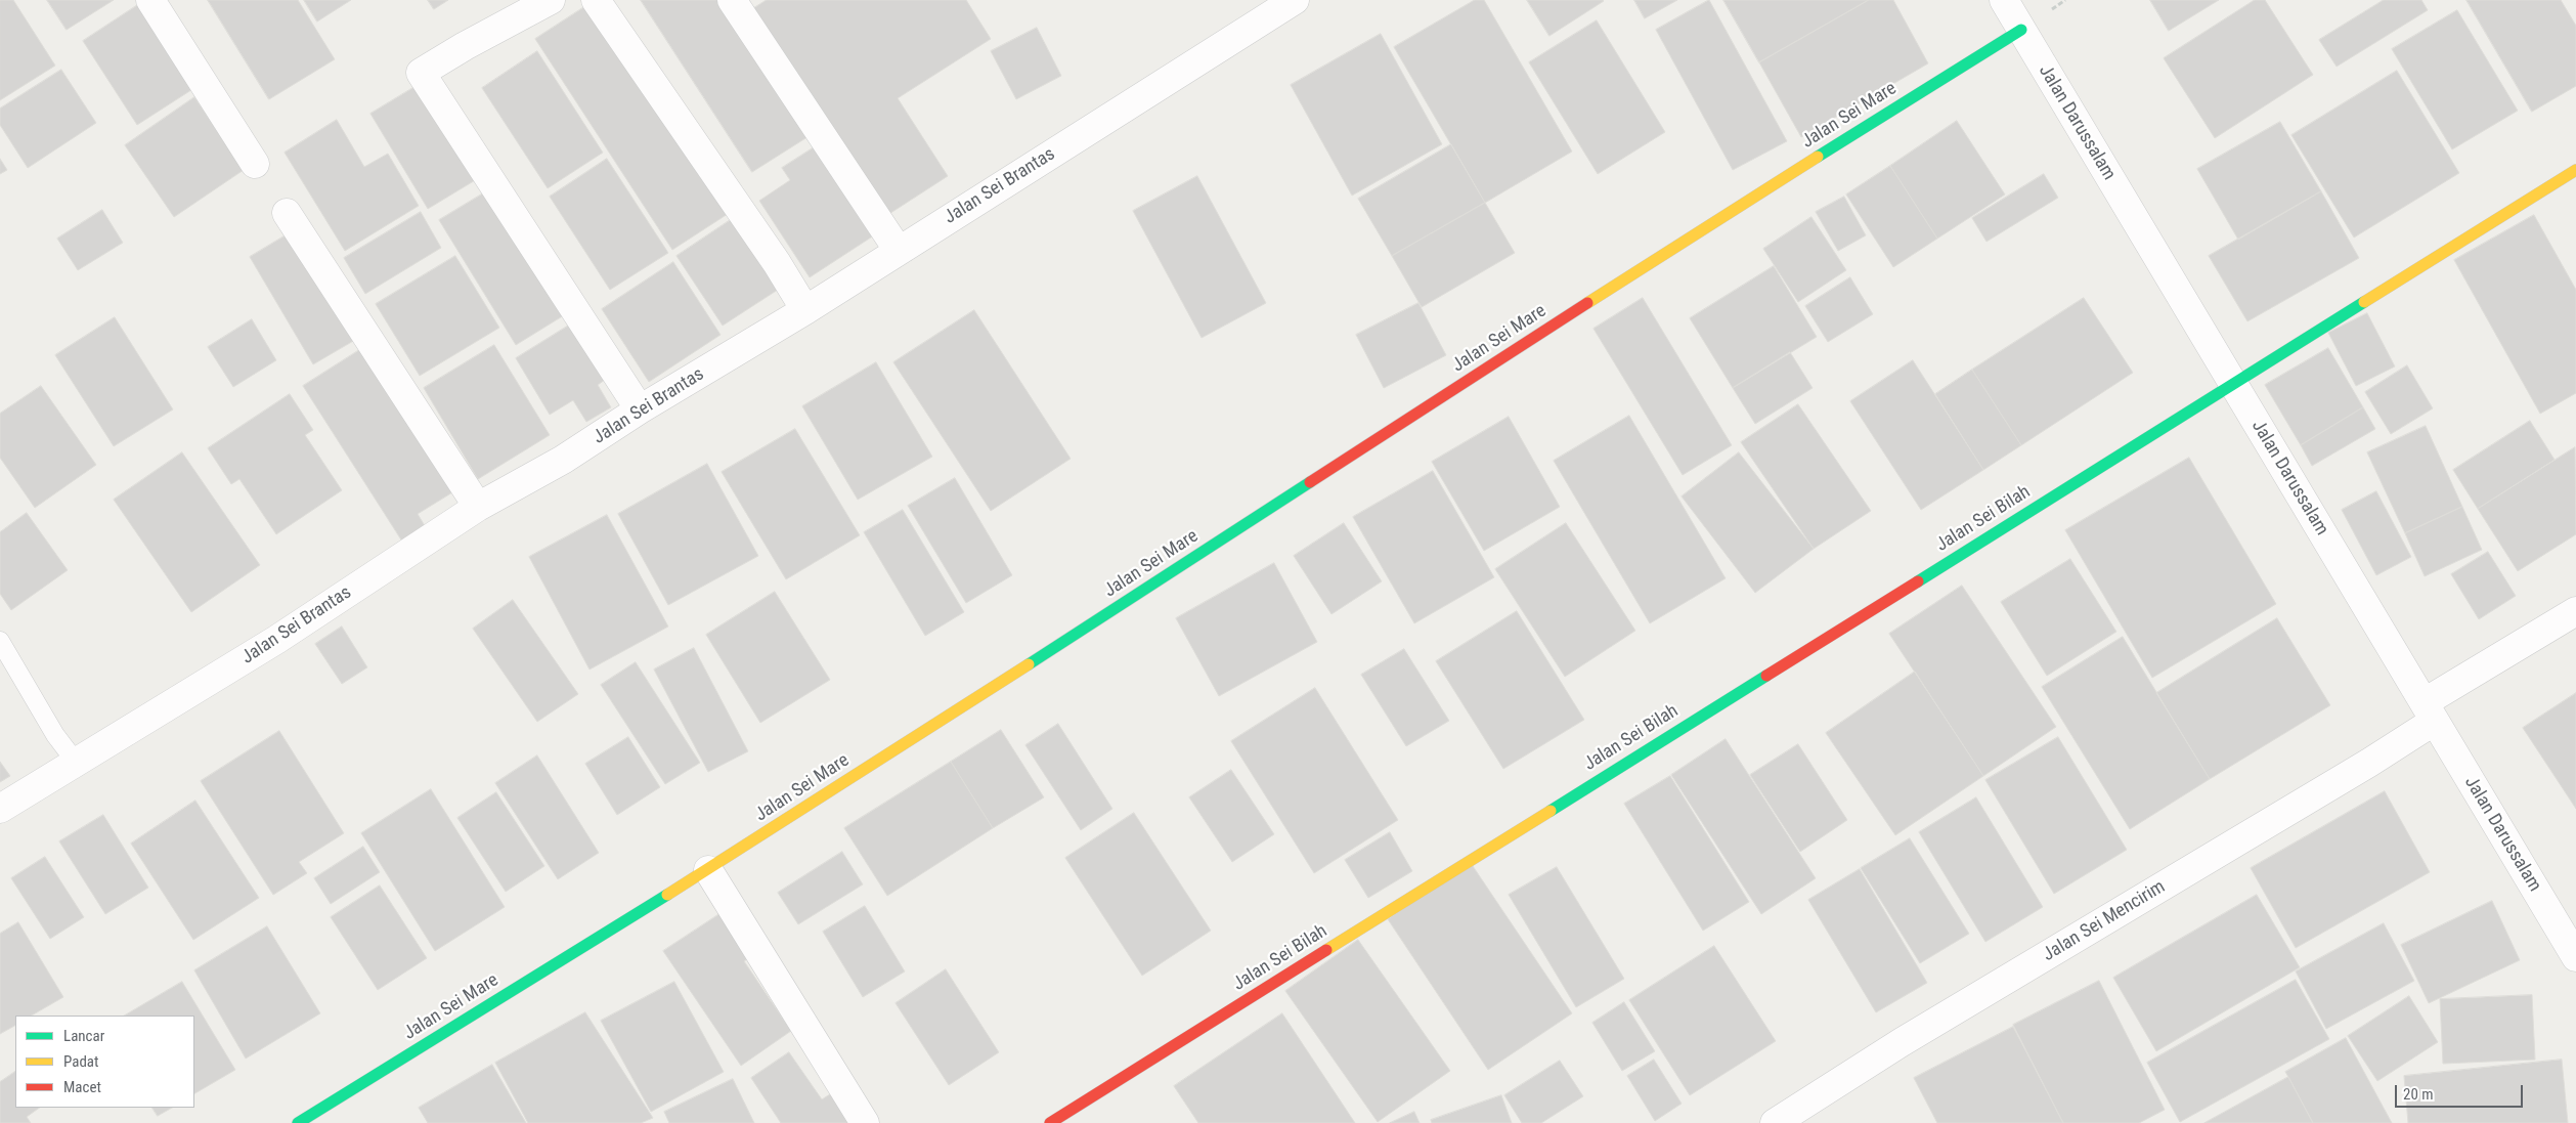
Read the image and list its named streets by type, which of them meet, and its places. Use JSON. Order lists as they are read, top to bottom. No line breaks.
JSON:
{"streets":{"street":["Jalan Sei Mare","Jalan Darussalam","Jalan Sei Brantas","Jalan Sei Bilah","Jalan Sei Mencirim"]},"crossings":[["Jalan Sei Mare","Jalan Darussalam"],["Jalan Darussalam","Jalan Sei Bilah"],["Jalan Darussalam","Jalan Sei Mencirim"]],"legend":["Lancar","Padat","Macet"],"scale_bar":"20 m"}
